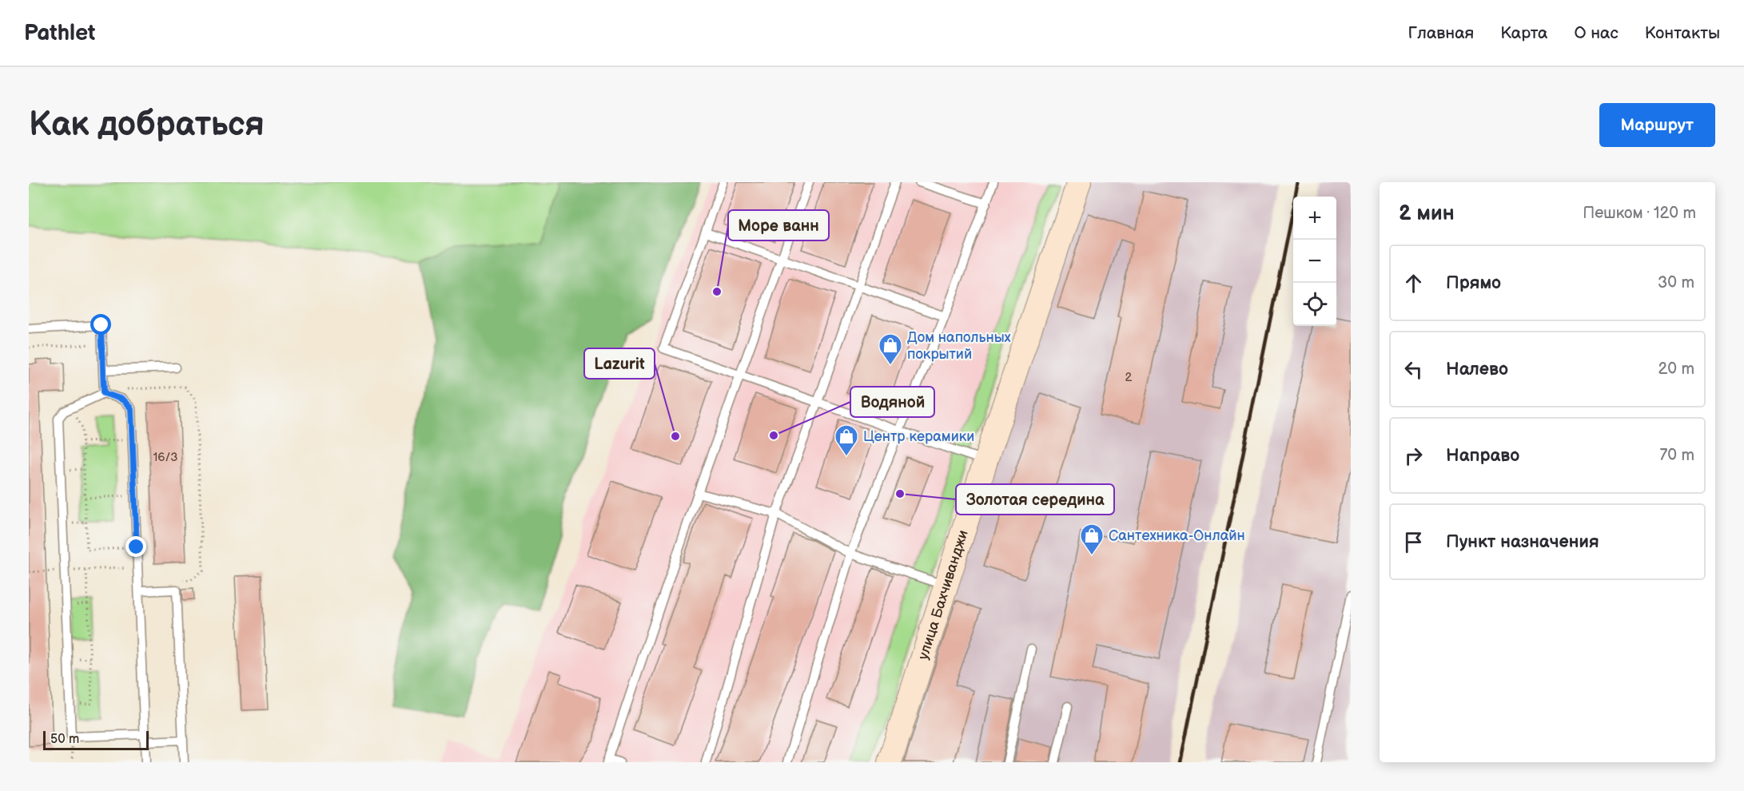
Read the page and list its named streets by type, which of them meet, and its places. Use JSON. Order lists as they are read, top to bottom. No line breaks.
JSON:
{"streets":{"main road":["улица Бахчиванджи"]},"places":{"other":["Море ванн","Водяной","Lazurit","Золотая середина"],"shop":["Дом напольных покрытий","Центр керамики","Сантехника-Онлайн"]},"house_numbers":["2","16/3"],"scale_bar":"50 m","page":{"header":"Pathlet","nav":["Главная","Карта","О нас","Контакты"],"buttons":"Маршрут","title":"Как добраться","heading":["2 мин","Пешком · 120 m"],"map_buttons":["+","−"],"list":[["Прямо","30 m"],["Налево","20 m"],["Направо","70 m"],"Пункт назначения"],"scale":"50 m"}}
